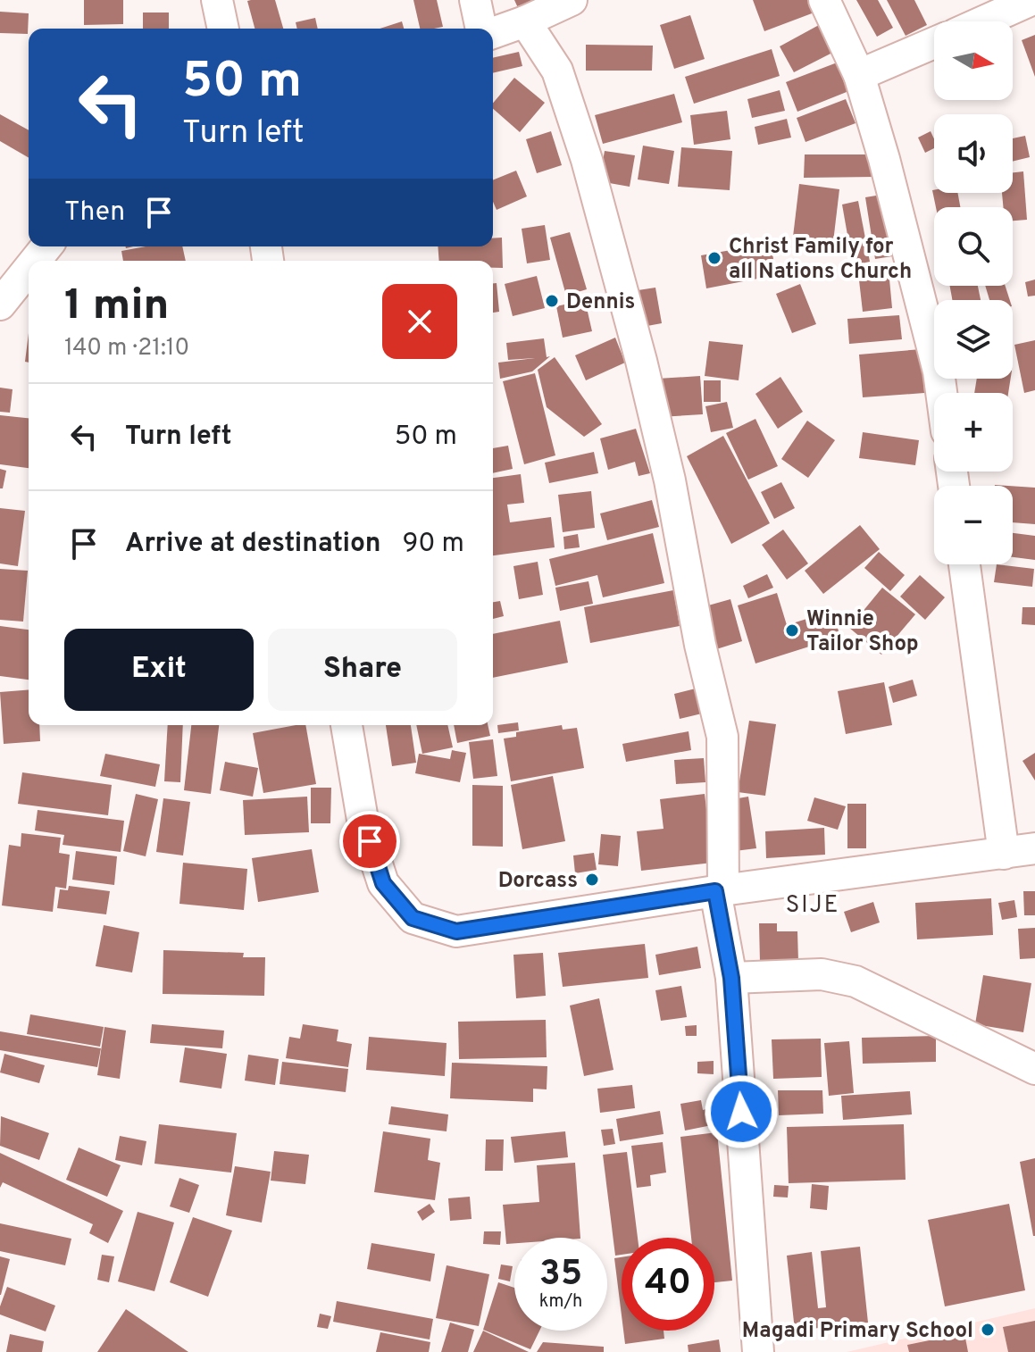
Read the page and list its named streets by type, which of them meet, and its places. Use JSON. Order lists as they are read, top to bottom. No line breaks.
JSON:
{"districts":["SIJE"],"places":["Christ Family for all Nations Church","Dennis","Winnie Tailor Shop","Dorcass","Magadi Primary School"],"north":"right","page":{"map_buttons":["+","−"],"turn":["50 m","Turn left"],"then":"Then","heading":["1 min","140 m · 21:10"],"list":[{"name":"Turn left","value":"50 m"},{"name":"Arrive at destination","value":"90 m"}],"buttons":["Exit","Share"],"speed":"35 km/h","limit":"40"}}
